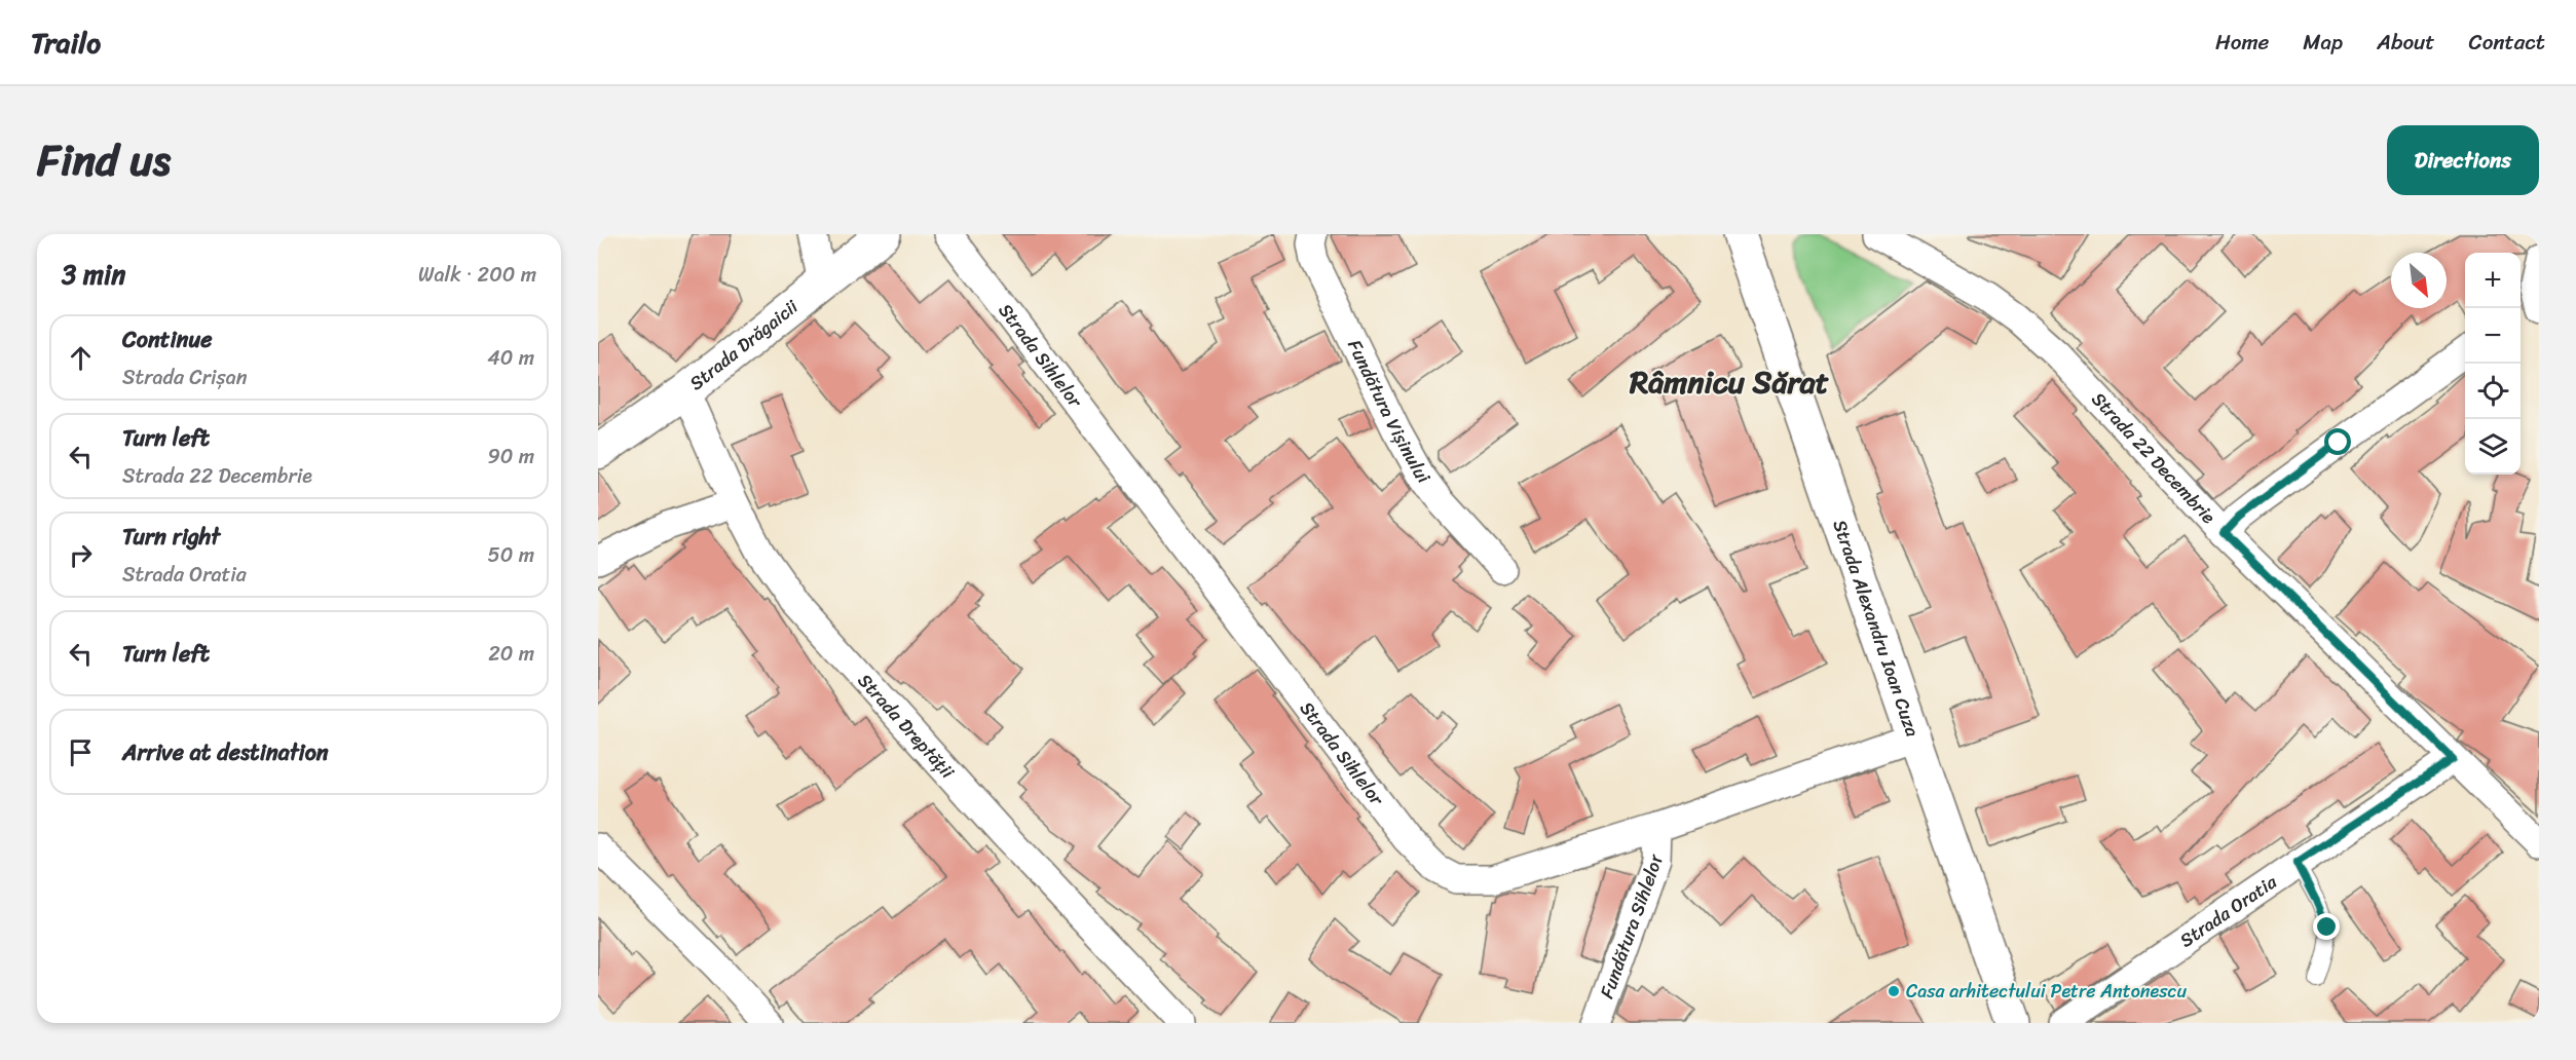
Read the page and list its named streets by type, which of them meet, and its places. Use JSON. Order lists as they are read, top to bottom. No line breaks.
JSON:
{"streets":{"main road":["Strada Drăgaicii","Strada Alexandru Ioan Cuza"],"street":["Strada Sihlelor","Fundătura Vișinului","Strada 22 Decembrie","Strada Dreptății","Strada Oratia","Fundătura Sihlelor"]},"crossings":[["Strada Drăgaicii","Strada Dreptății"],["Strada Sihlelor","Strada Alexandru Ioan Cuza"],["Strada Sihlelor","Fundătura Sihlelor"],["Strada 22 Decembrie","Strada Oratia"]],"districts":["Râmnicu Sărat"],"places":["Casa arhitectului Petre Antonescu"],"north":"bottom right","page":{"header":"Trailo","nav":["Home","Map","About","Contact"],"title":"Find us","buttons":"Directions","heading":["3 min","Walk · 200 m"],"map_buttons":["+","−"],"list":[["Continue","Strada Crișan","40 m"],["Turn left","Strada 22 Decembrie","90 m"],["Turn right","Strada Oratia","50 m"],["Turn left","20 m"],"Arrive at destination"]}}
